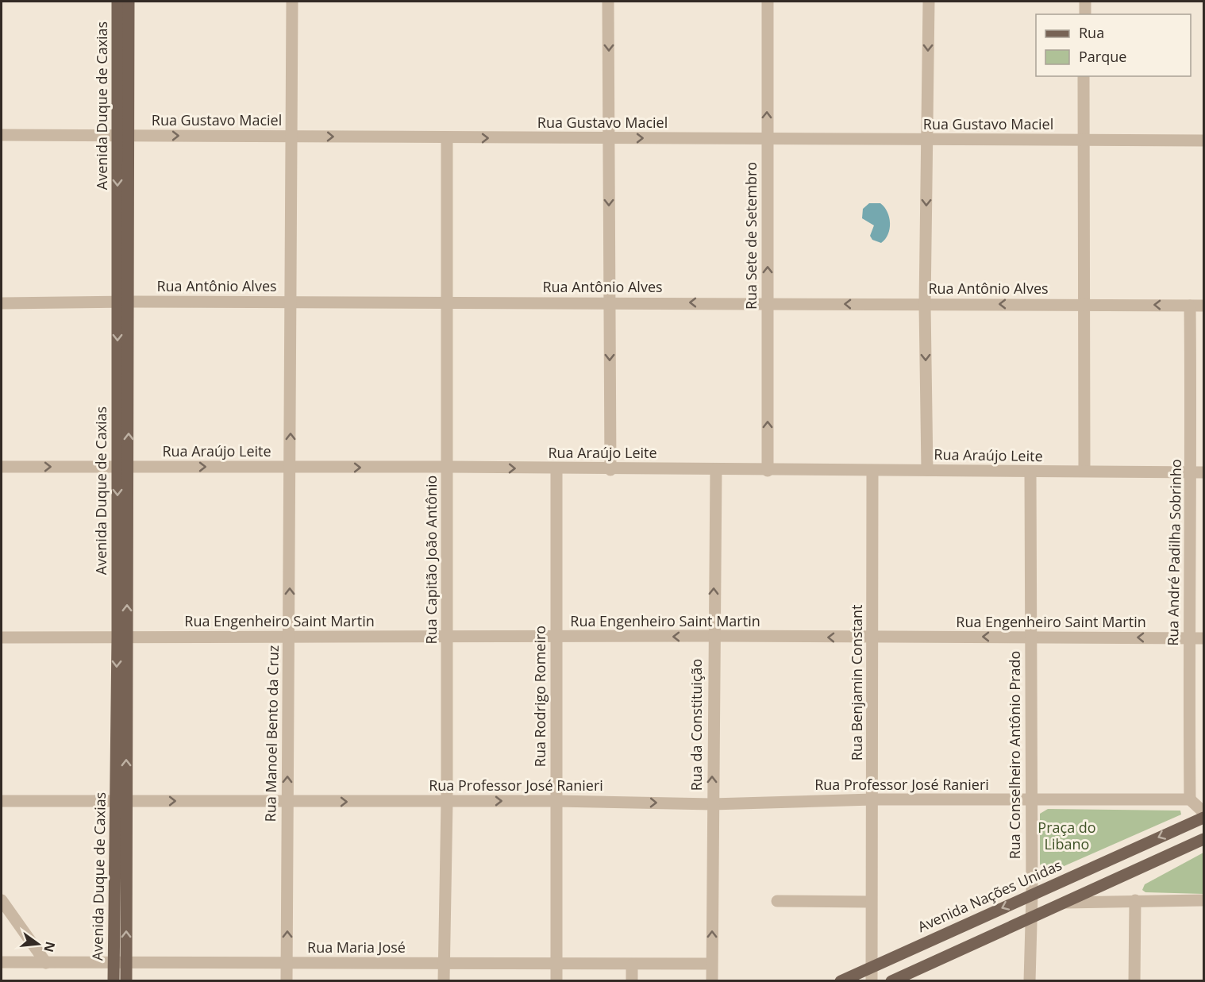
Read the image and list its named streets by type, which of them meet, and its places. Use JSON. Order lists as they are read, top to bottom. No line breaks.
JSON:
{"streets":{"main road":["Avenida Duque de Caxias","Avenida Nações Unidas"],"street":["Rua Gustavo Maciel","Rua Sete de Setembro","Rua Antônio Alves","Rua Araújo Leite","Rua André Padilha Sobrinho","Rua Capitão João Antônio","Rua Engenheiro Saint Martin","Rua Benjamin Constant","Rua Rodrigo Romeiro","Rua da Constituição","Rua Manoel Bento da Cruz","Rua Conselheiro Antônio Prado","Rua Professor José Ranieri","Rua Maria José"]},"crossings":[["Avenida Duque de Caxias","Rua Gustavo Maciel"],["Avenida Duque de Caxias","Rua Antônio Alves"],["Avenida Duque de Caxias","Rua Araújo Leite"],["Avenida Duque de Caxias","Rua Engenheiro Saint Martin"],["Avenida Duque de Caxias","Rua Professor José Ranieri"],["Avenida Duque de Caxias","Rua Maria José"],["Rua Gustavo Maciel","Rua Sete de Setembro"],["Rua Gustavo Maciel","Rua Capitão João Antônio"],["Rua Gustavo Maciel","Rua Manoel Bento da Cruz"],["Rua Sete de Setembro","Rua Antônio Alves"],["Rua Sete de Setembro","Rua Araújo Leite"],["Rua Antônio Alves","Rua André Padilha Sobrinho"],["Rua Antônio Alves","Rua Capitão João Antônio"],["Rua Antônio Alves","Rua Manoel Bento da Cruz"],["Rua Araújo Leite","Rua André Padilha Sobrinho"],["Rua Araújo Leite","Rua Capitão João Antônio"],["Rua Araújo Leite","Rua Benjamin Constant"],["Rua Araújo Leite","Rua Rodrigo Romeiro"],["Rua Araújo Leite","Rua da Constituição"],["Rua Araújo Leite","Rua Manoel Bento da Cruz"],["Rua Araújo Leite","Rua Conselheiro Antônio Prado"],["Rua André Padilha Sobrinho","Rua Engenheiro Saint Martin"],["Rua Capitão João Antônio","Rua Engenheiro Saint Martin"],["Rua Capitão João Antônio","Rua Professor José Ranieri"],["Rua Capitão João Antônio","Rua Maria José"],["Rua Engenheiro Saint Martin","Rua Benjamin Constant"],["Rua Engenheiro Saint Martin","Rua Rodrigo Romeiro"],["Rua Engenheiro Saint Martin","Rua da Constituição"],["Rua Engenheiro Saint Martin","Rua Manoel Bento da Cruz"],["Rua Engenheiro Saint Martin","Rua Conselheiro Antônio Prado"],["Rua Benjamin Constant","Rua Professor José Ranieri"],["Rua Benjamin Constant","Avenida Nações Unidas"],["Rua Rodrigo Romeiro","Rua Professor José Ranieri"],["Rua Rodrigo Romeiro","Rua Maria José"],["Rua da Constituição","Rua Professor José Ranieri"],["Rua da Constituição","Rua Maria José"],["Rua Manoel Bento da Cruz","Rua Professor José Ranieri"],["Rua Manoel Bento da Cruz","Rua Maria José"],["Rua Conselheiro Antônio Prado","Rua Professor José Ranieri"],["Rua Conselheiro Antônio Prado","Avenida Nações Unidas"]],"one_way":["Rua Gustavo Maciel","Rua Sete de Setembro","Rua Antônio Alves","Rua Araújo Leite","Rua Engenheiro Saint Martin","Rua da Constituição","Rua Manoel Bento da Cruz","Rua Professor José Ranieri"],"parks":["Praça do Libano"],"legend":["Rua","Parque"],"north":"right"}
